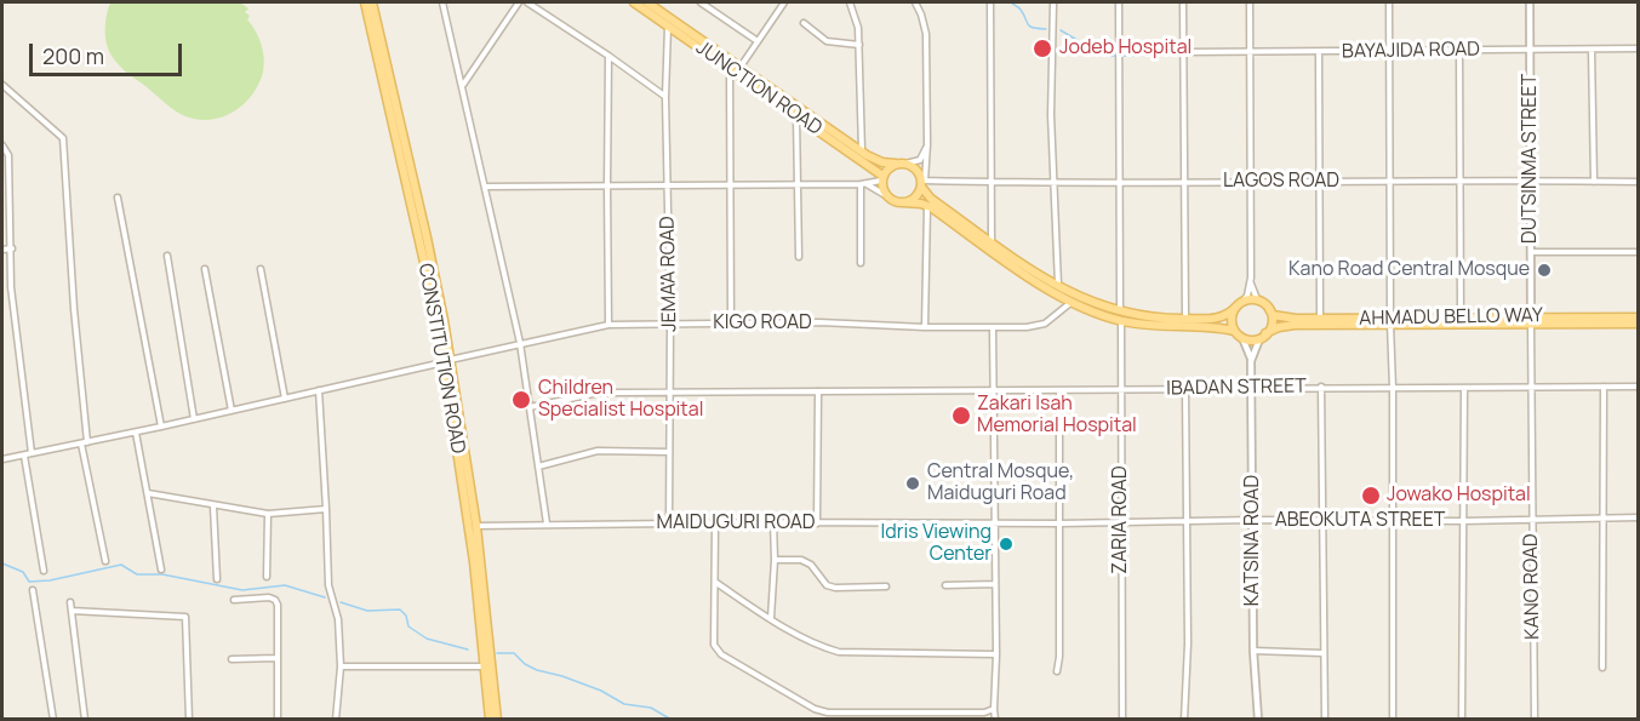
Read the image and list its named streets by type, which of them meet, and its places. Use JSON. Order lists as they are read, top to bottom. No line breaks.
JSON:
{"streets":{"main road":["JUNCTION ROAD","AHMADU BELLO WAY","CONSTITUTION ROAD"],"street":["BAYAJIDA ROAD","DUTSINMA STREET","LAGOS ROAD","JEMA'A ROAD","KIGO ROAD","IBADAN STREET","ZARIA ROAD","ABEOKUTA STREET","MAIDUGURI ROAD","KATSINA ROAD","KANO ROAD"]},"crossings":[["BAYAJIDA ROAD","DUTSINMA STREET"],["JUNCTION ROAD","LAGOS ROAD"],["JUNCTION ROAD","JEMA'A ROAD"],["DUTSINMA STREET","LAGOS ROAD"],["DUTSINMA STREET","AHMADU BELLO WAY"],["DUTSINMA STREET","KANO ROAD"],["LAGOS ROAD","ZARIA ROAD"],["JEMA'A ROAD","KIGO ROAD"],["JEMA'A ROAD","IBADAN STREET"],["JEMA'A ROAD","MAIDUGURI ROAD"],["AHMADU BELLO WAY","KATSINA ROAD"],["AHMADU BELLO WAY","KANO ROAD"],["KIGO ROAD","CONSTITUTION ROAD"],["CONSTITUTION ROAD","MAIDUGURI ROAD"],["IBADAN STREET","ZARIA ROAD"],["IBADAN STREET","KATSINA ROAD"],["IBADAN STREET","KANO ROAD"],["ZARIA ROAD","ABEOKUTA STREET"],["ABEOKUTA STREET","MAIDUGURI ROAD"],["ABEOKUTA STREET","KATSINA ROAD"],["ABEOKUTA STREET","KANO ROAD"]],"places":["Jodeb Hospital","Kano Road Central Mosque","Children Specialist Hospital","Zakari Isah Memorial Hospital","Central Mosque, Maiduguri Road","Jowako Hospital","Idris Viewing Center"],"scale_bar":"200 m"}
